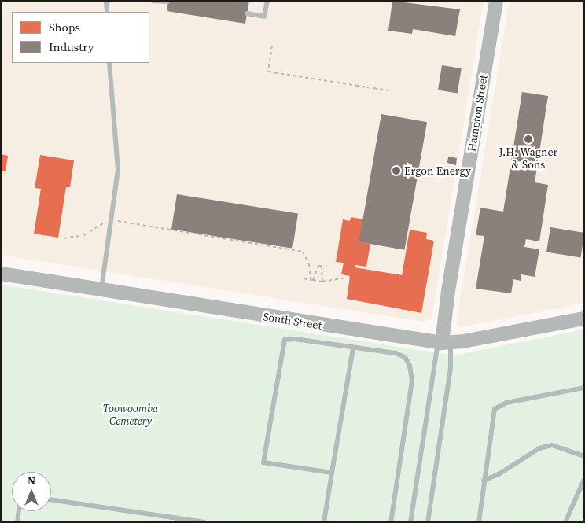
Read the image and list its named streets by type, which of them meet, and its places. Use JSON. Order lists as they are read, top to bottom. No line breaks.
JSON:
{"streets":{"street":["Hampton Street","South Street"]},"crossings":[["Hampton Street","South Street"]],"parks":["Toowoomba Cemetery"],"places":["J.H. Wagner & Sons","Ergon Energy"],"legend":["Shops","Industry"],"north":"top"}
